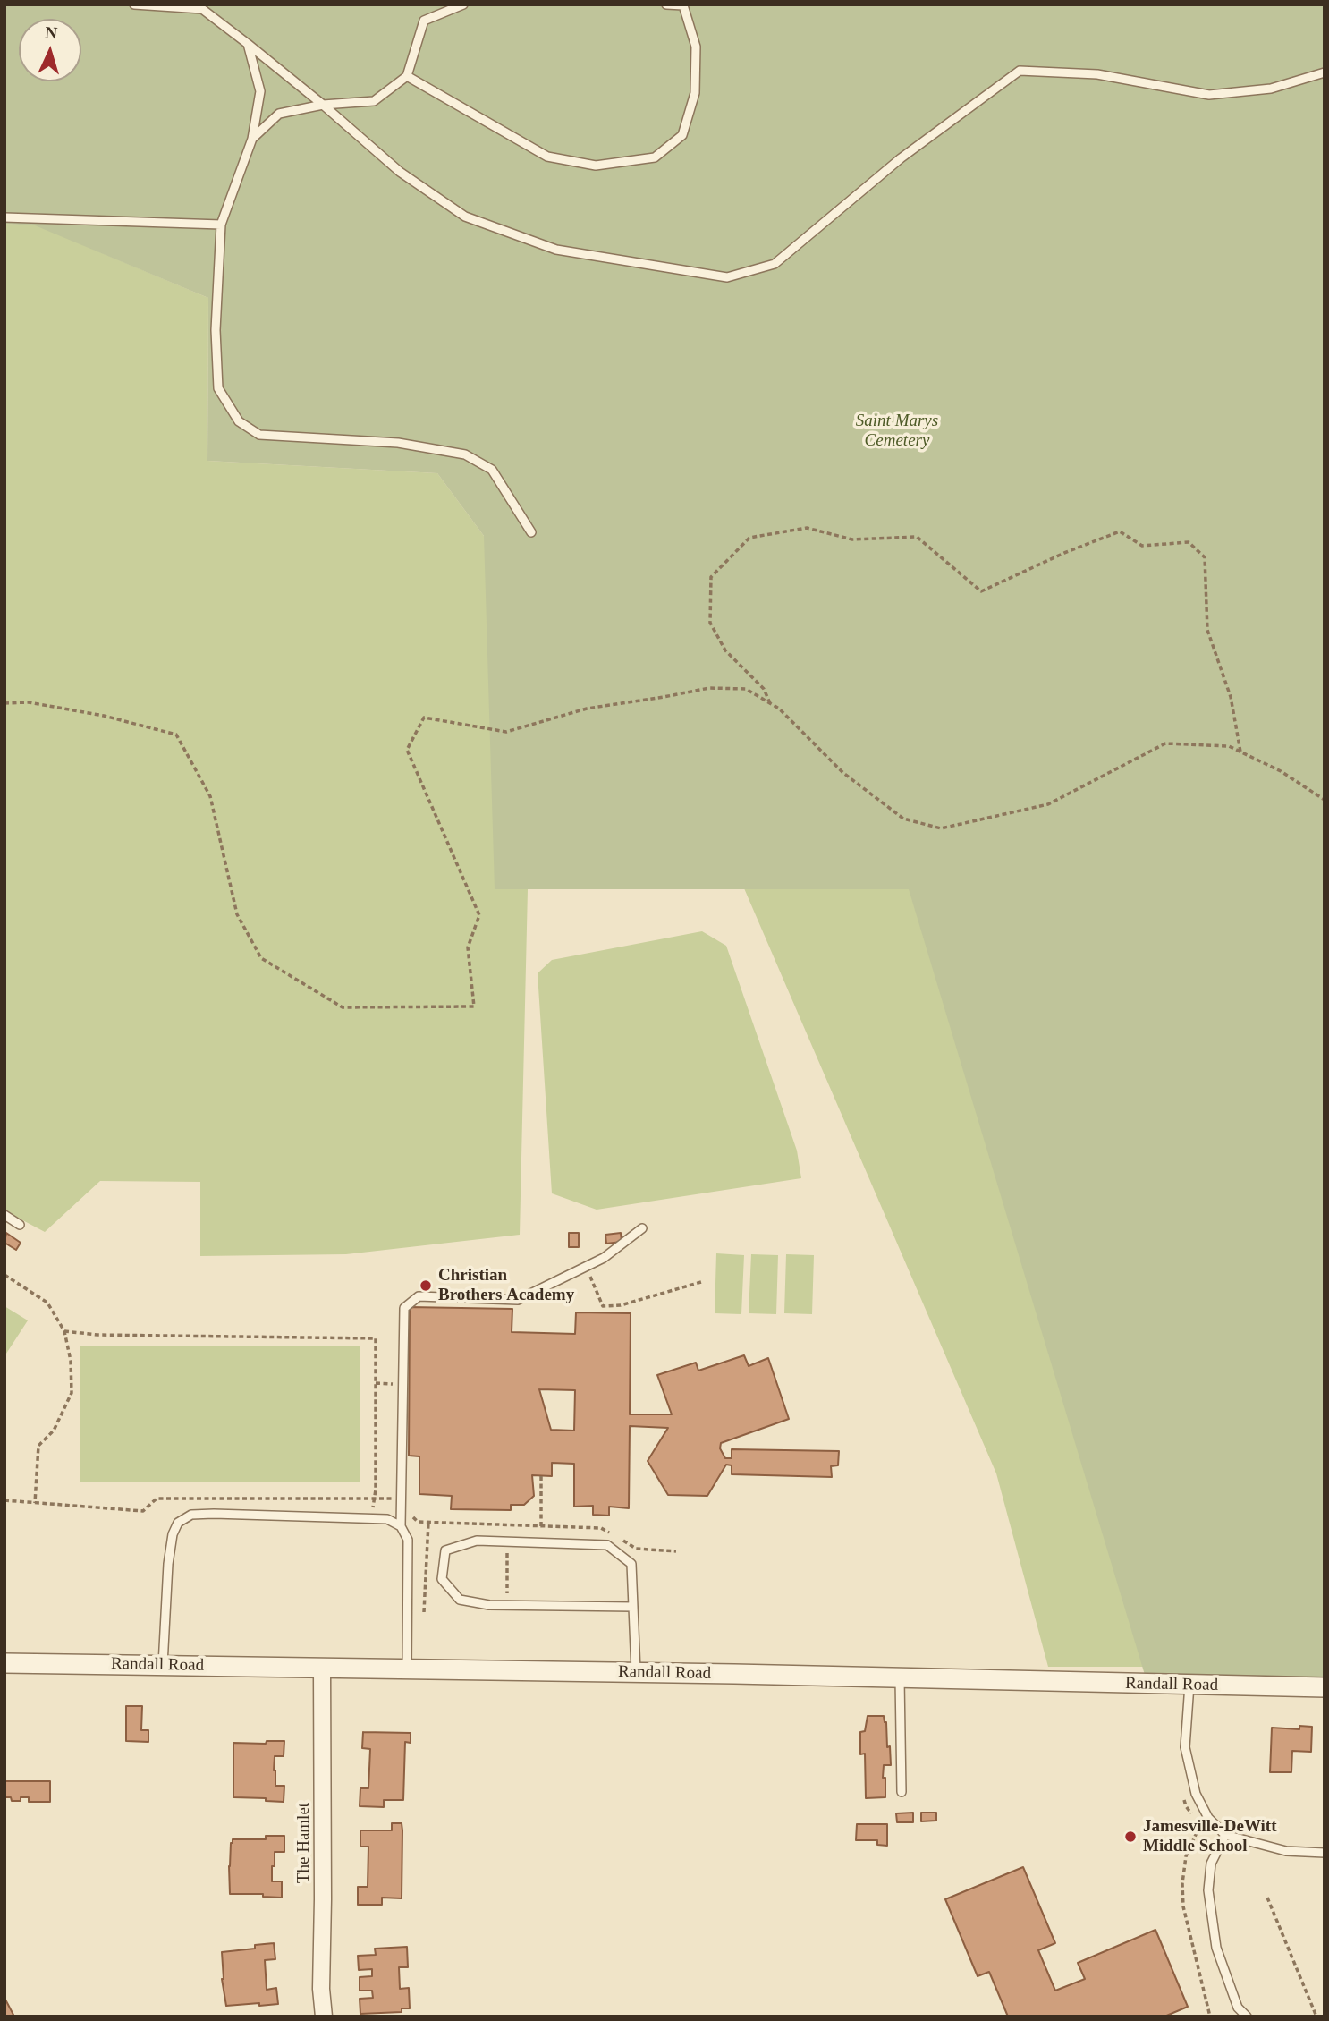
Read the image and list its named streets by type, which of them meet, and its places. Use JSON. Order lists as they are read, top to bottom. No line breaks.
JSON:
{"streets":{"street":["Randall Road","The Hamlet"]},"crossings":[["Randall Road","The Hamlet"]],"parks":["Saint Marys Cemetery"],"places":["Christian Brothers Academy","Jamesville-DeWitt Middle School"],"north":"top"}
